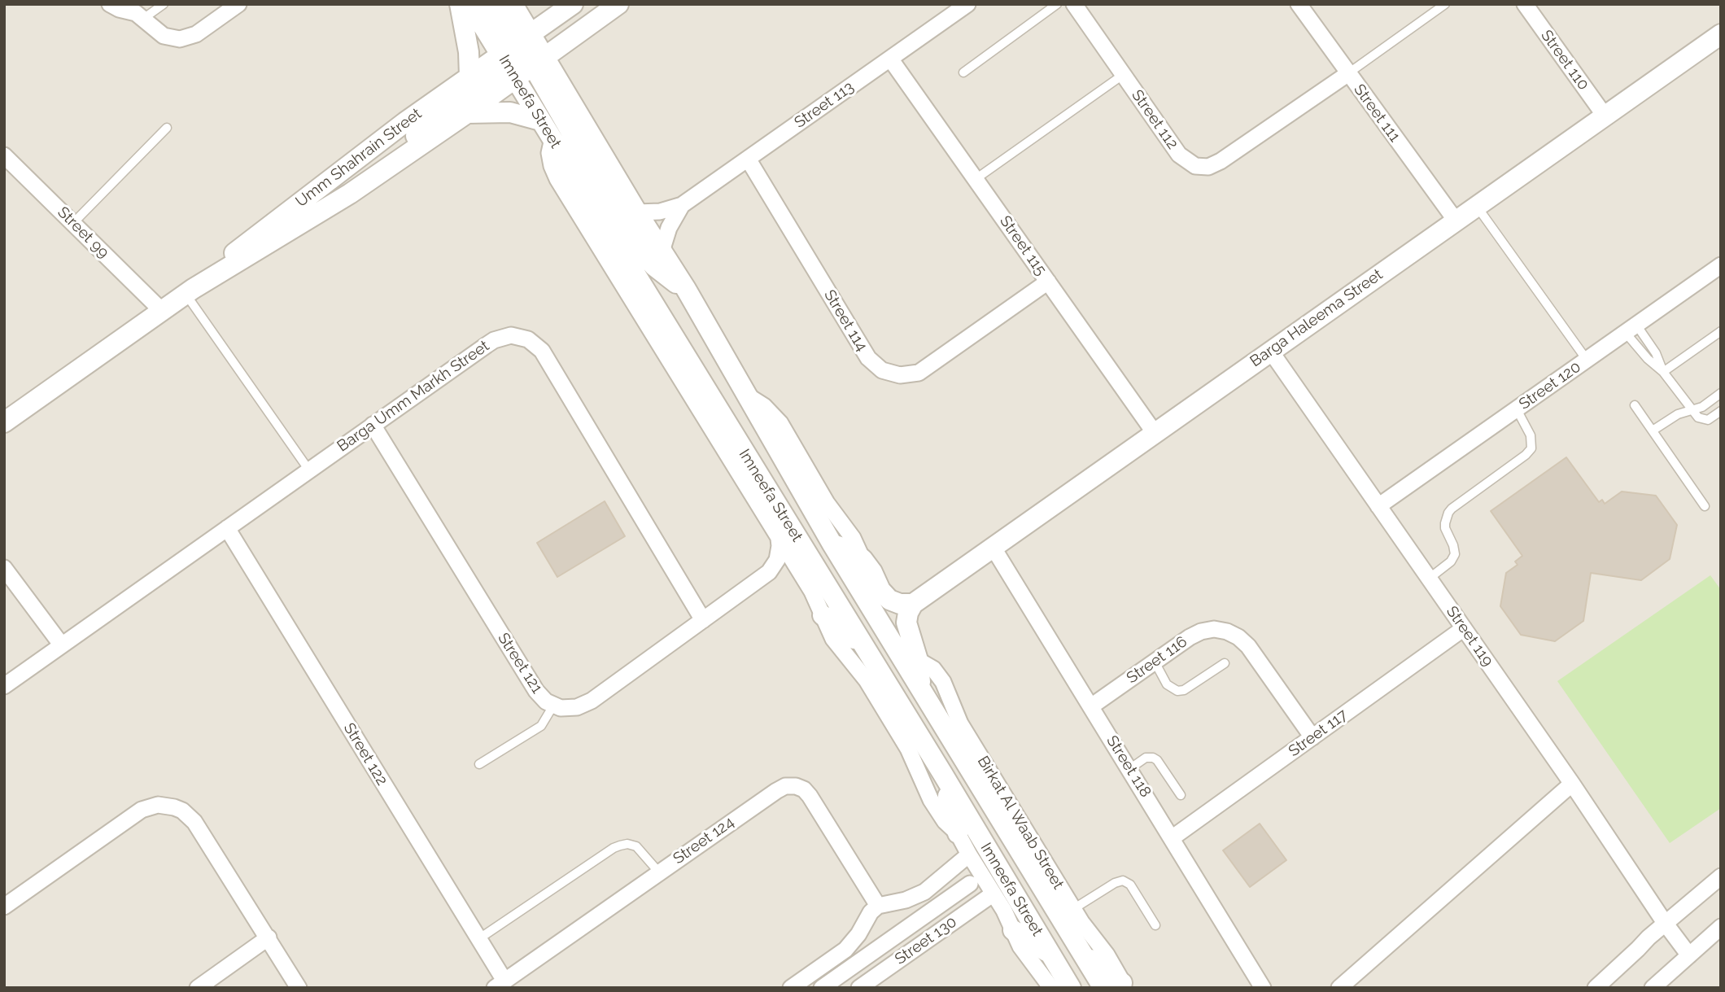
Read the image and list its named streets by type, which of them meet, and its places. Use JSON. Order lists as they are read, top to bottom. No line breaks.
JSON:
{"streets":{"street":["Street 110","Imneefa Street","Street 113","Street 111","Street 112","Umm Shahrain Street","Street 99","Street 115","Barga Haleema Street","Street 114","Street 120","Barga Umm Markh Street","Street 119","Street 116","Street 121","Street 117","Street 122","Street 118","Birkat Al Waab Street","Street 124","Street 130"]},"crossings":[["Street 110","Barga Haleema Street"],["Imneefa Street","Street 113"],["Imneefa Street","Umm Shahrain Street"],["Imneefa Street","Birkat Al Waab Street"],["Street 113","Street 115"],["Street 113","Street 114"],["Street 111","Street 112"],["Street 111","Barga Haleema Street"],["Umm Shahrain Street","Street 99"],["Street 115","Barga Haleema Street"],["Street 115","Street 114"],["Barga Haleema Street","Street 119"],["Barga Haleema Street","Street 118"],["Street 120","Street 119"],["Barga Umm Markh Street","Street 121"],["Barga Umm Markh Street","Street 122"],["Street 119","Street 117"],["Street 116","Street 117"],["Street 116","Street 118"],["Street 117","Street 118"],["Street 122","Street 124"]]}
